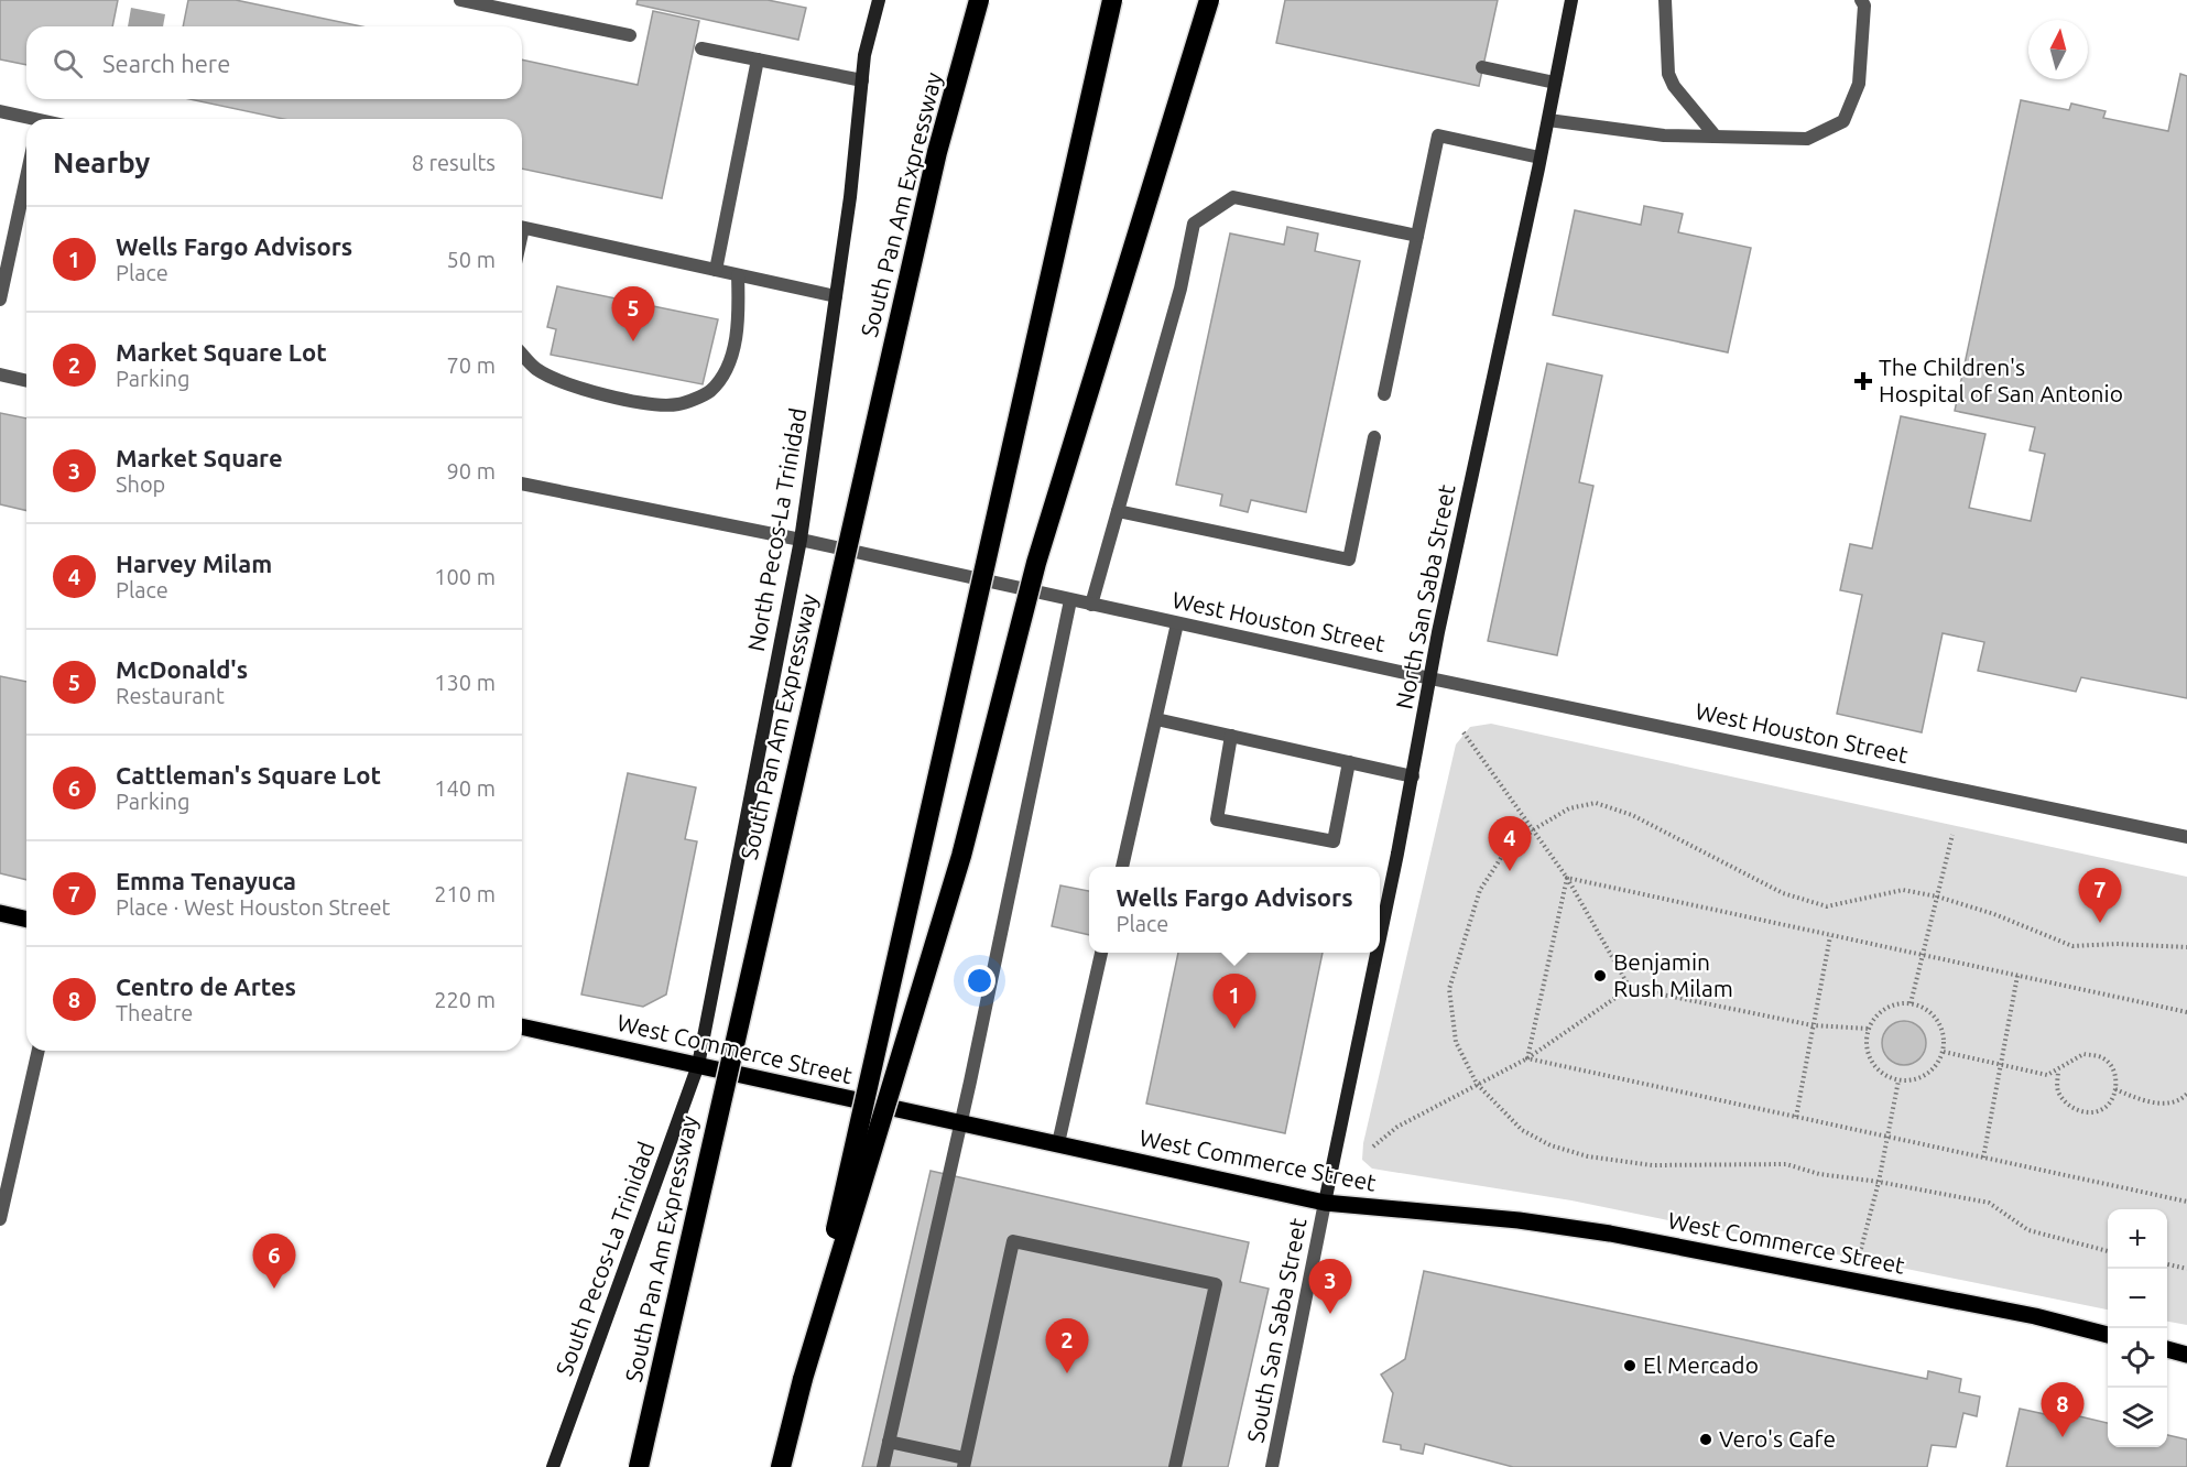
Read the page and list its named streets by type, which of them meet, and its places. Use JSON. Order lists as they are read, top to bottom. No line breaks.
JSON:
{"streets":{"highway":["South Pan Am Expressway"],"main road":["North Pecos-La Trinidad","North San Saba Street","West Commerce Street","South Pecos-La Trinidad"],"street":["West Houston Street","South San Saba Street"]},"crossings":[["North Pecos-La Trinidad","West Houston Street"],["North Pecos-La Trinidad","West Commerce Street"],["North Pecos-La Trinidad","South Pecos-La Trinidad"],["North San Saba Street","West Houston Street"],["North San Saba Street","West Commerce Street"],["North San Saba Street","South San Saba Street"],["West Commerce Street","South Pecos-La Trinidad"],["West Commerce Street","South San Saba Street"]],"places":{"health":["The Children's Hospital of San Antonio"],"other":["Benjamin Rush Milam","El Mercado","Vero's Cafe"]},"north":"top","page":{"search":"Search here","heading":["Nearby","8 results"],"list":[{"mark":"1","name":"Wells Fargo Advisors","note":"Place","value":"50 m"},{"mark":"2","name":"Market Square Lot","note":"Parking","value":"70 m"},{"mark":"3","name":"Market Square","note":"Shop","value":"90 m"},{"mark":"4","name":"Harvey Milam","note":"Place","value":"100 m"},{"mark":"5","name":"McDonald's","note":"Restaurant","value":"130 m"},{"mark":"6","name":"Cattleman's Square Lot","note":"Parking","value":"140 m"},{"mark":"7","name":"Emma Tenayuca","note":"Place · West Houston Street","value":"210 m"},{"mark":"8","name":"Centro de Artes","note":"Theatre","value":"220 m"}],"pins":["5","4","7","1","6","3","2","8"],"popup":["Wells Fargo Advisors","Place"],"map_buttons":["+","−"]}}
